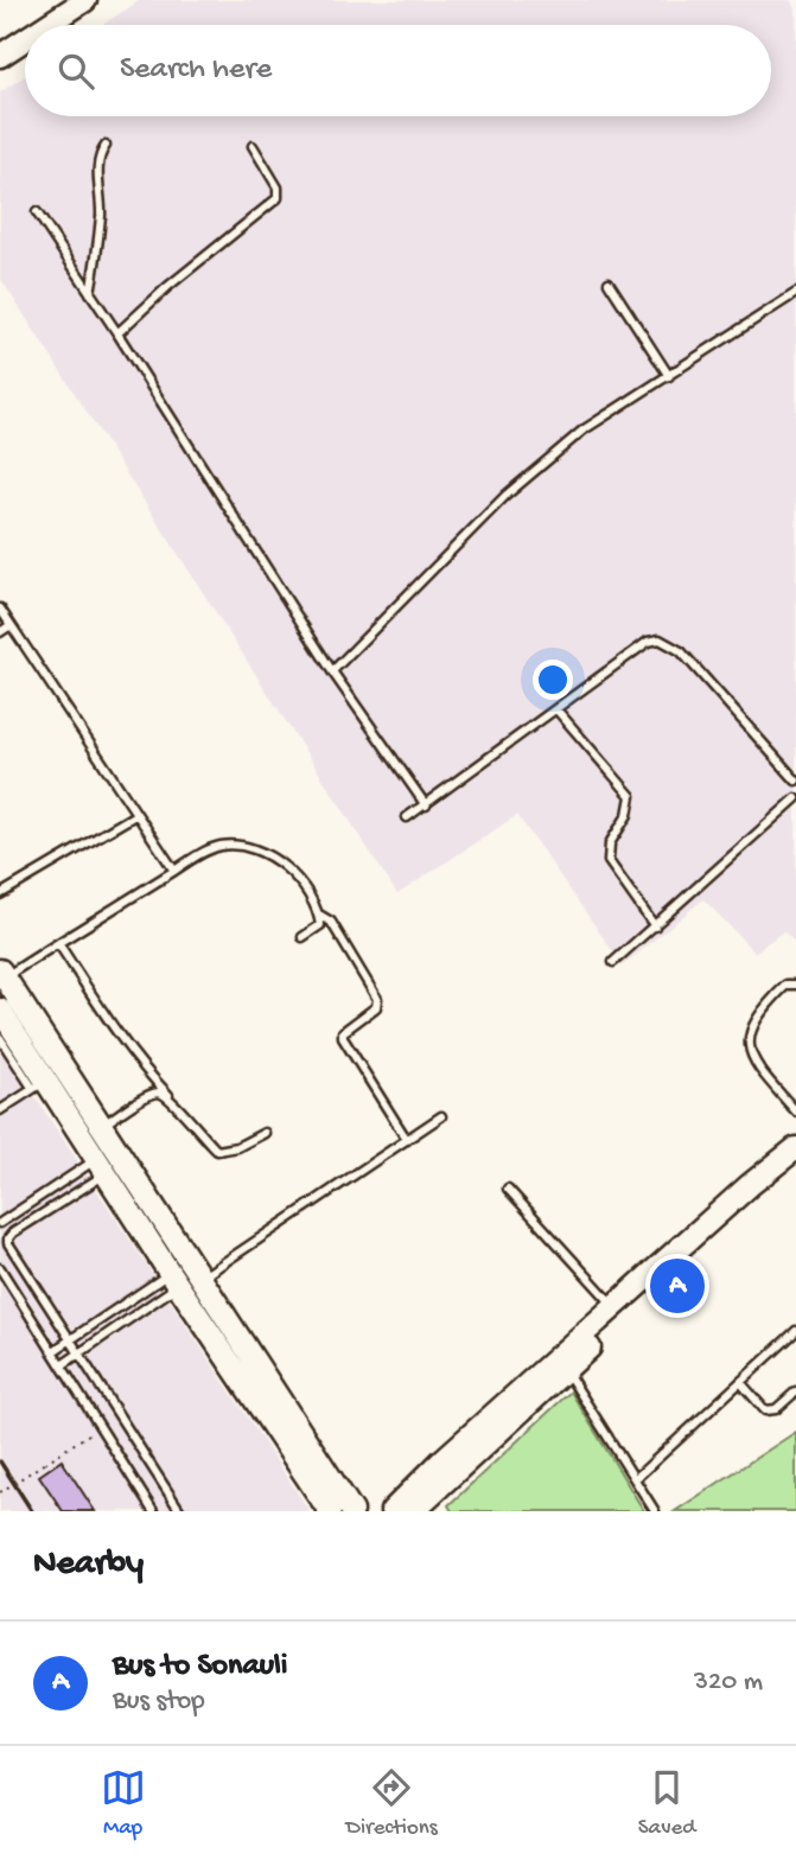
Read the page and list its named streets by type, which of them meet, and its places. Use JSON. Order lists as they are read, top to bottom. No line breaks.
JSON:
{"page":{"search":"Search here","pins":"A","heading":"Nearby","list":[{"mark":"A","name":"Bus to Sonauli","note":"Bus stop","value":"320 m"}],"nav":["Map","Directions","Saved"]}}
